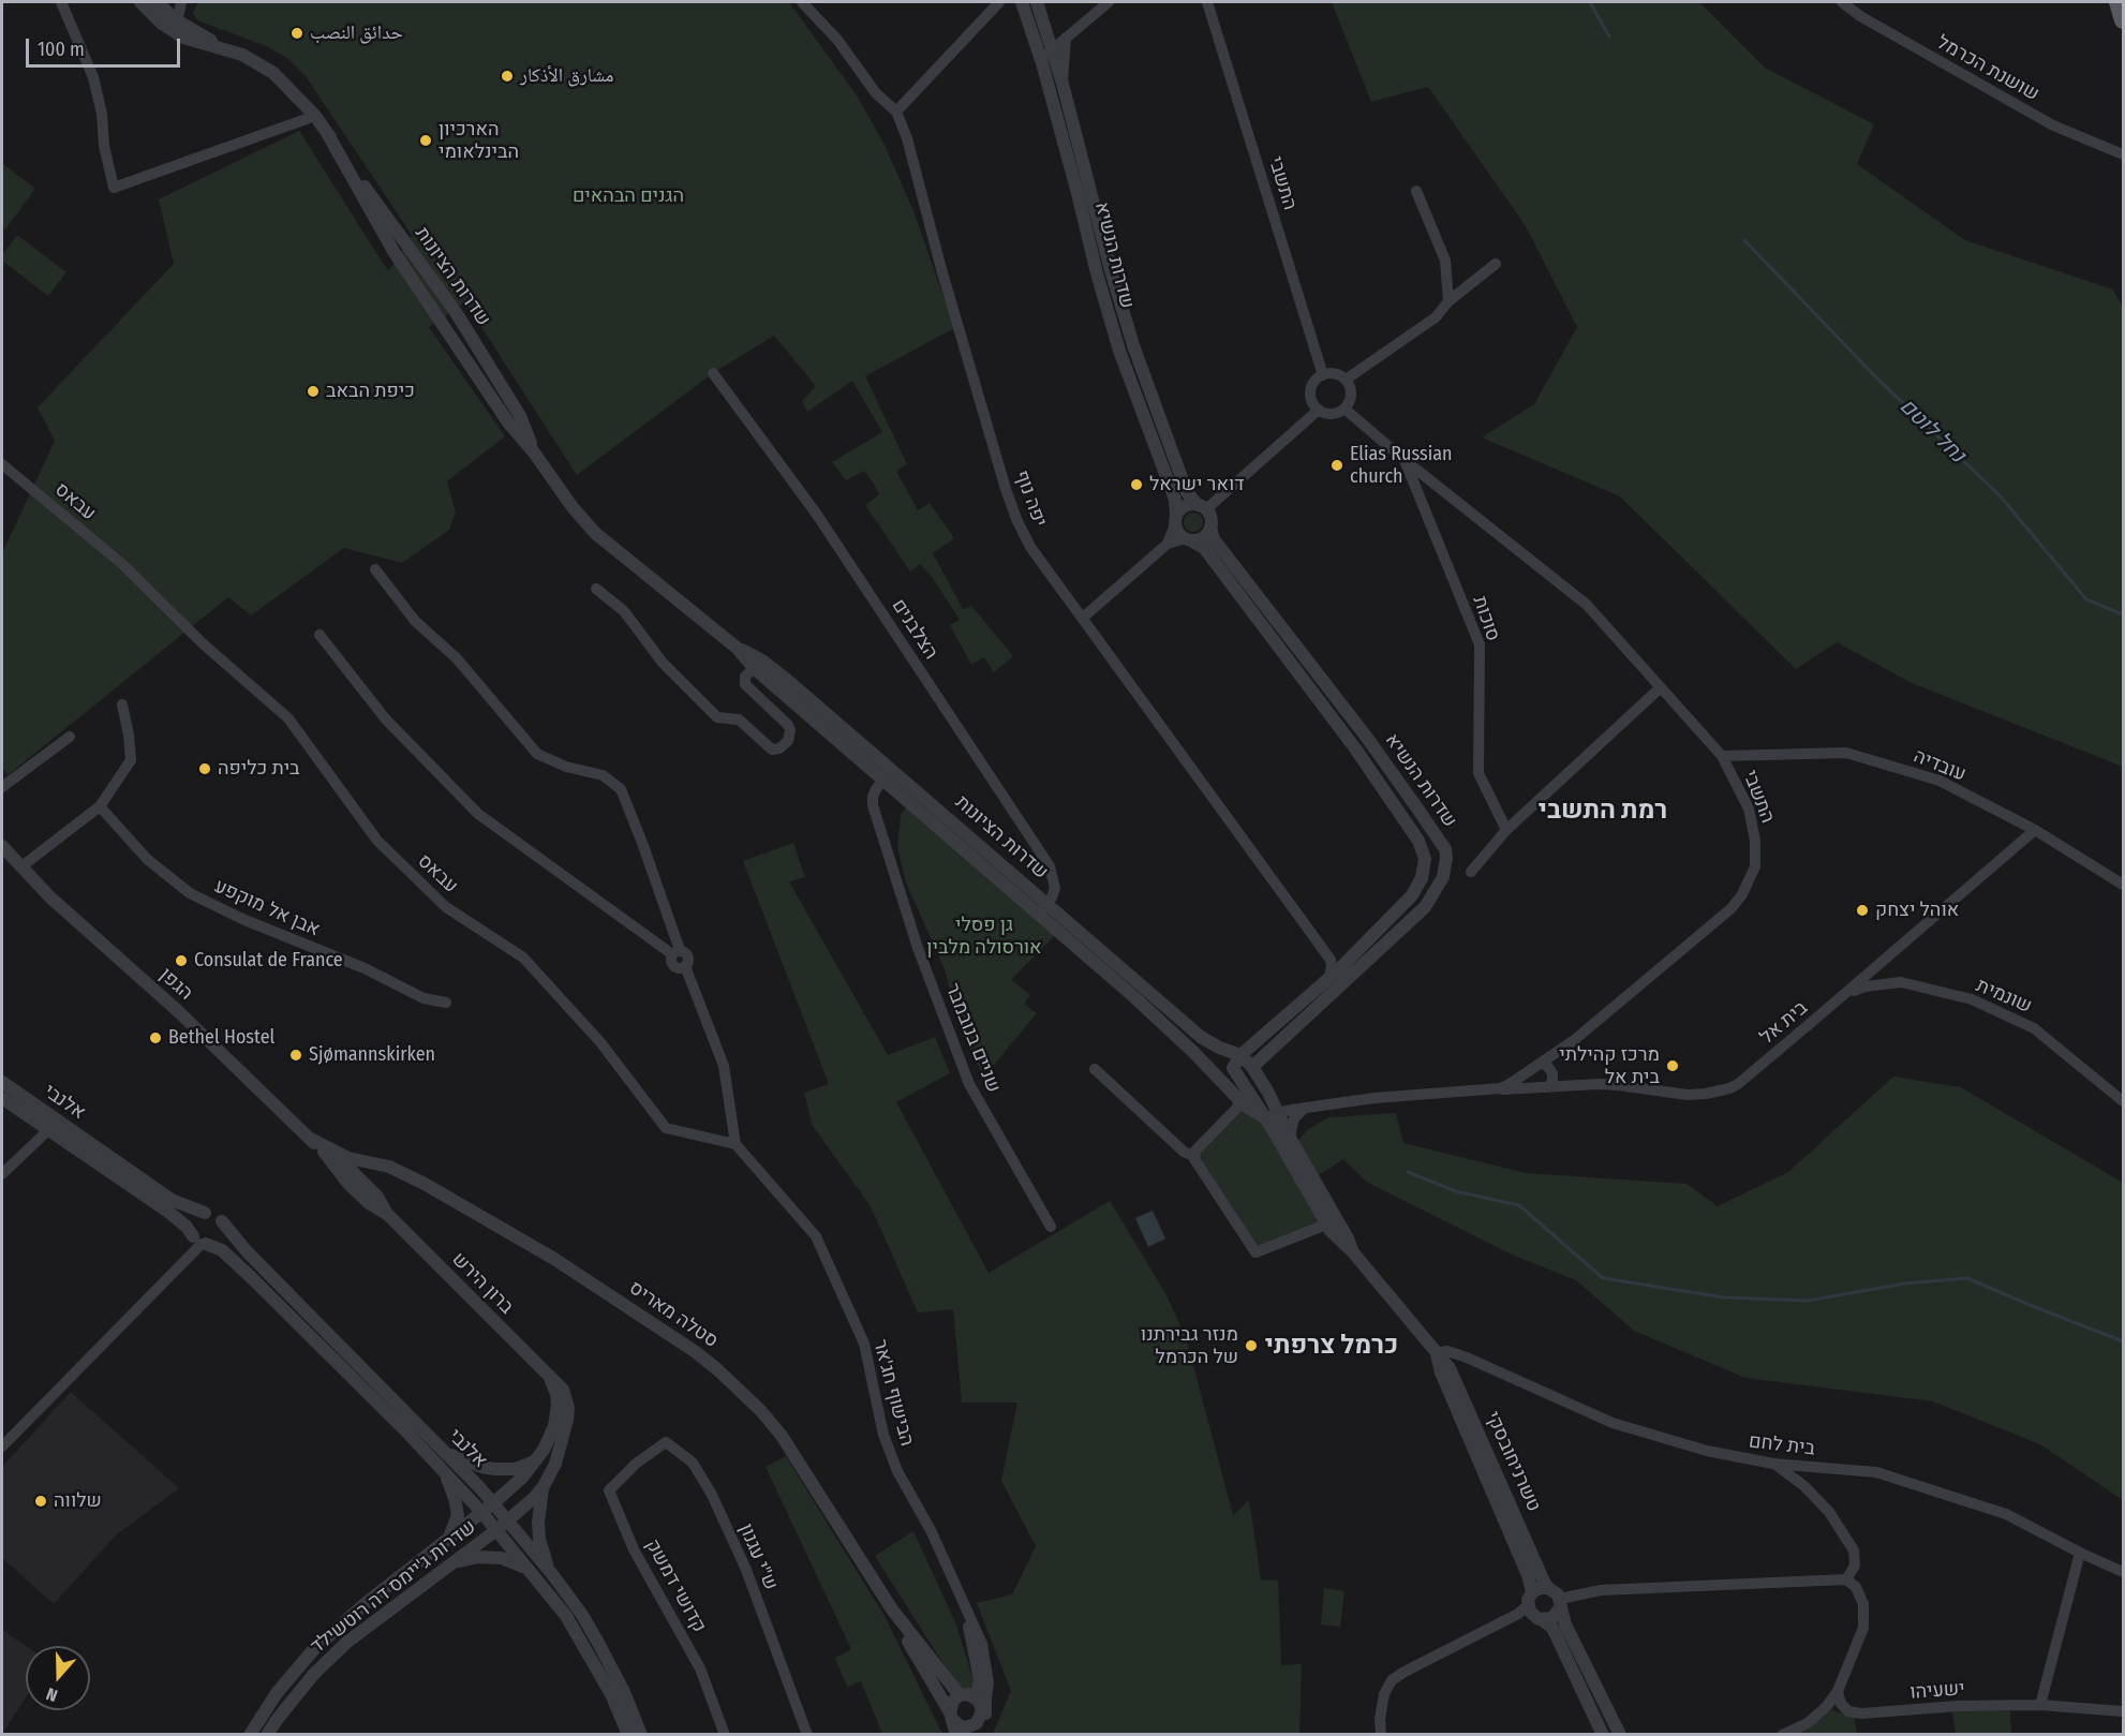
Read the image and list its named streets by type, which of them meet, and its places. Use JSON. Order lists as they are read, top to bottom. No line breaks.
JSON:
{"streets":{"street":["שושנת הכרמל","התשבי","שדרות הנשיא","שדרות הציונות","יפה נוף","עבאס","סוכות","הצלבנים","עובדיה","אבן אל מוקפע","הגפן","שונמית","בית אל","שניים בנובמבר","אלנבי","ברון הירש","סטלה מאריס","הבישוף חג'אר","בית לחם","טשרניחובסקי","ש\"י עגנון","קדושי דמשק","שדרות ג'יימס דה רוטשילד","ישעיהו"]},"crossings":[["התשבי","סוכות"],["התשבי","עובדיה"],["התשבי","בית אל"],["התשבי","טשרניחובסקי"],["שדרות הנשיא","שדרות הציונות"],["שדרות הנשיא","טשרניחובסקי"],["שדרות הציונות","הצלבנים"],["שדרות הציונות","שניים בנובמבר"],["שדרות הציונות","טשרניחובסקי"],["עבאס","הבישוף חג'אר"],["עובדיה","בית אל"],["הגפן","ברון הירש"],["הגפן","סטלה מאריס"],["שונמית","בית אל"],["אלנבי","ברון הירש"],["אלנבי","שדרות ג'יימס דה רוטשילד"],["ברון הירש","שדרות ג'יימס דה רוטשילד"],["סטלה מאריס","הבישוף חג'אר"],["בית לחם","טשרניחובסקי"],["ש\"י עגנון","קדושי דמשק"]],"districts":["רמת התשבי","כרמל צרפתי"],"water":["נחל לוטם"],"parks":["הגנים הבהאים","גן פסלי אורסולה מלבין"],"places":["حدائق النصب","مشارق الأذكار","הארכיון הבינלאומי","כיפת הבאב","Elias Russian church","דואר ישראל","בית כליפה","אוהל יצחק","Consulat de France","Bethel Hostel","Sjømannskirken","מרכז קהילתי בית אל","מנזר גבירתנו של הכרמל","שלווה"],"scale_bar":"100 m","north":"bottom"}
